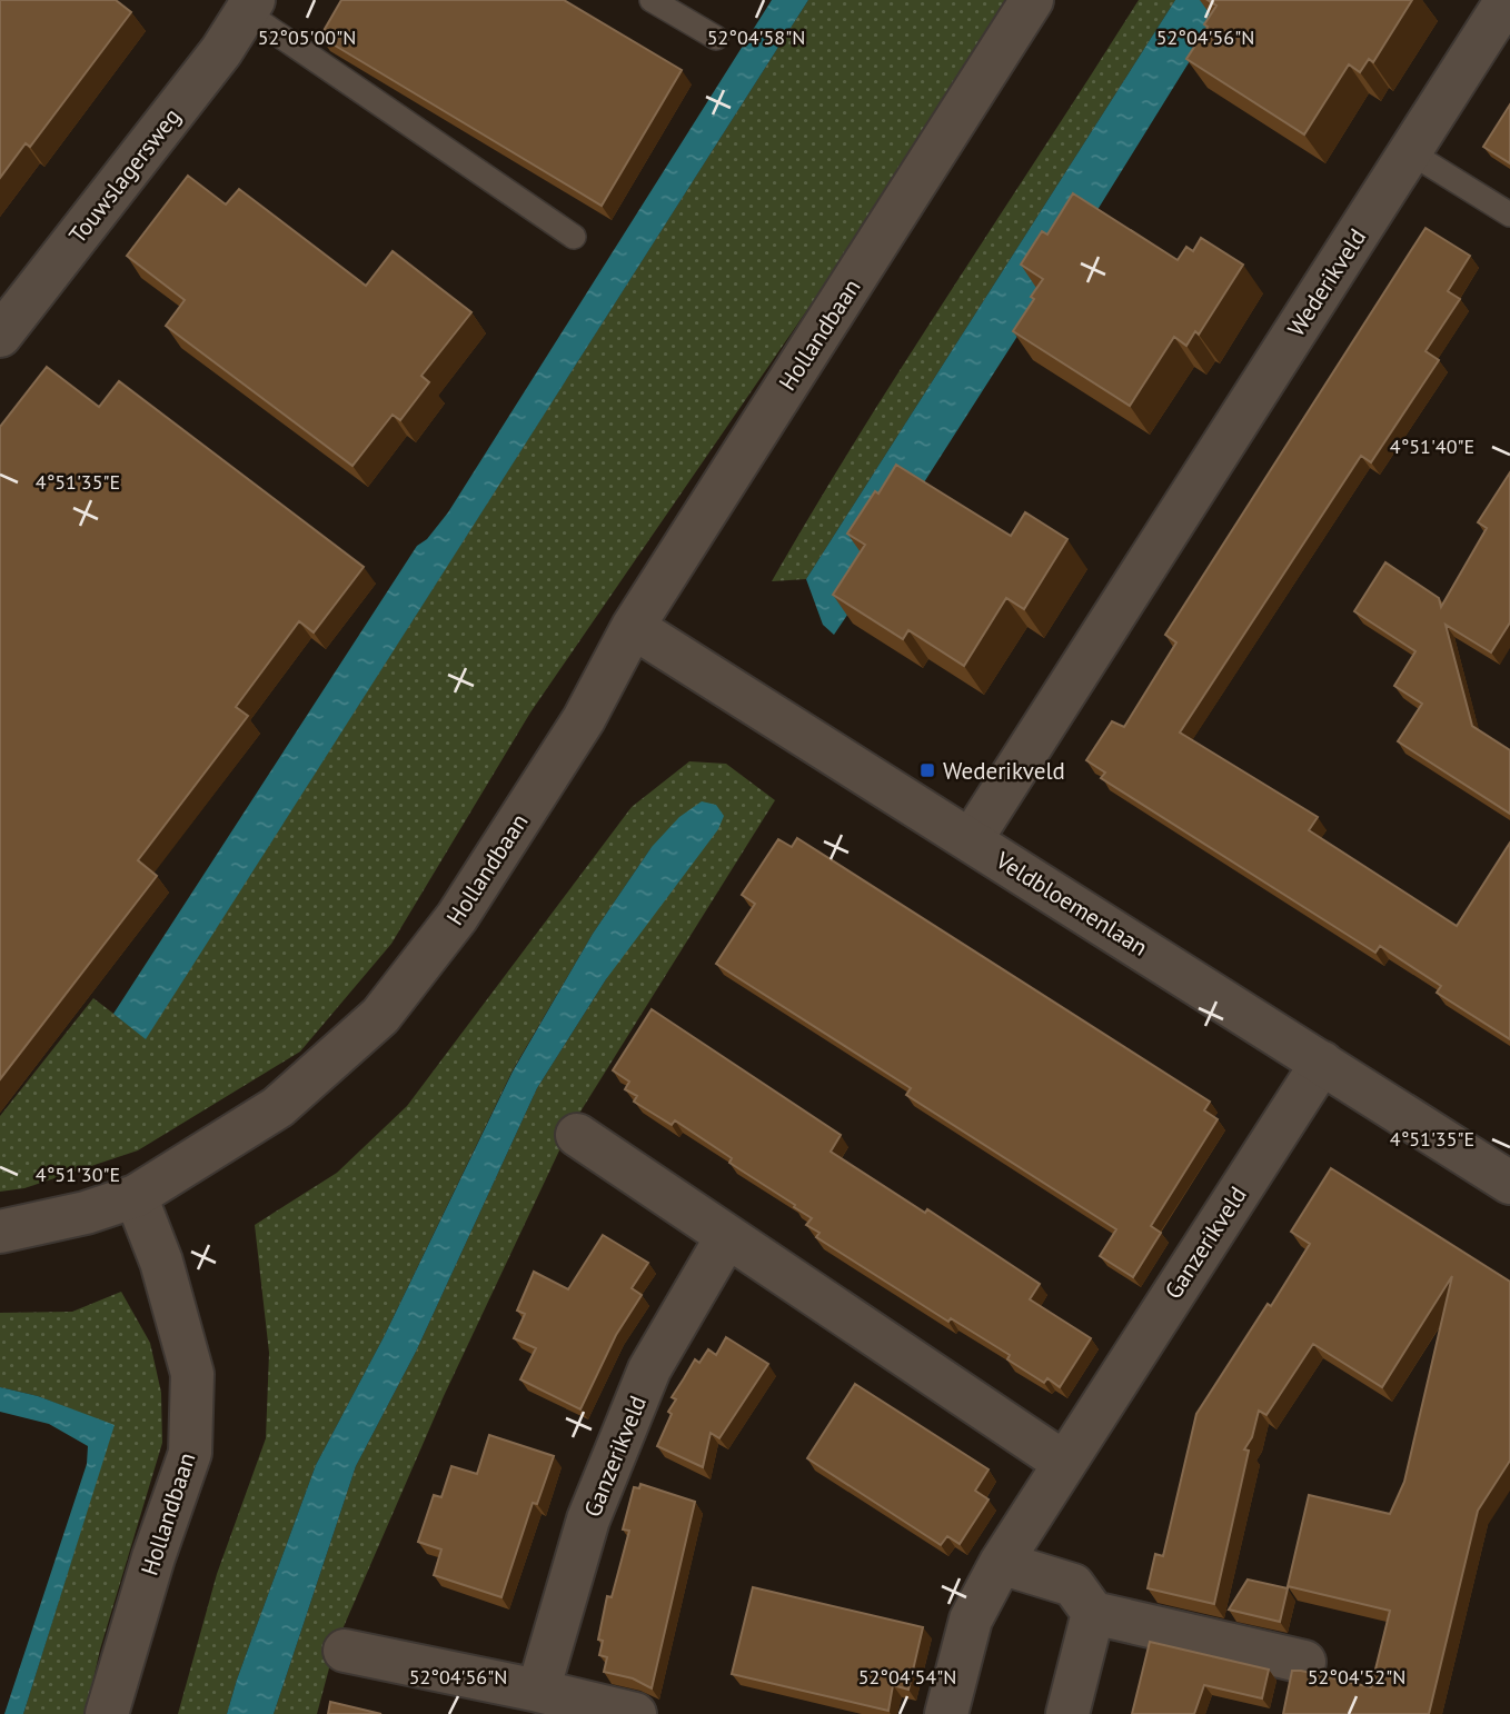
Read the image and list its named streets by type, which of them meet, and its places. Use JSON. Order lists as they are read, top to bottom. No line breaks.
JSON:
{"streets":{"street":["Touwslagersweg","Wederikveld","Hollandbaan","Veldbloemenlaan","Ganzerikveld"]},"crossings":[["Wederikveld","Veldbloemenlaan"],["Hollandbaan","Veldbloemenlaan"],["Veldbloemenlaan","Ganzerikveld"]],"places":{"transit":["Wederikveld"]},"coordinates":["52°05'00\"N","52°04'58\"N","52°04'56\"N","4°51'40\"E","4°51'35\"E","4°51'30\"E","52°04'54\"N","52°04'52\"N"]}
